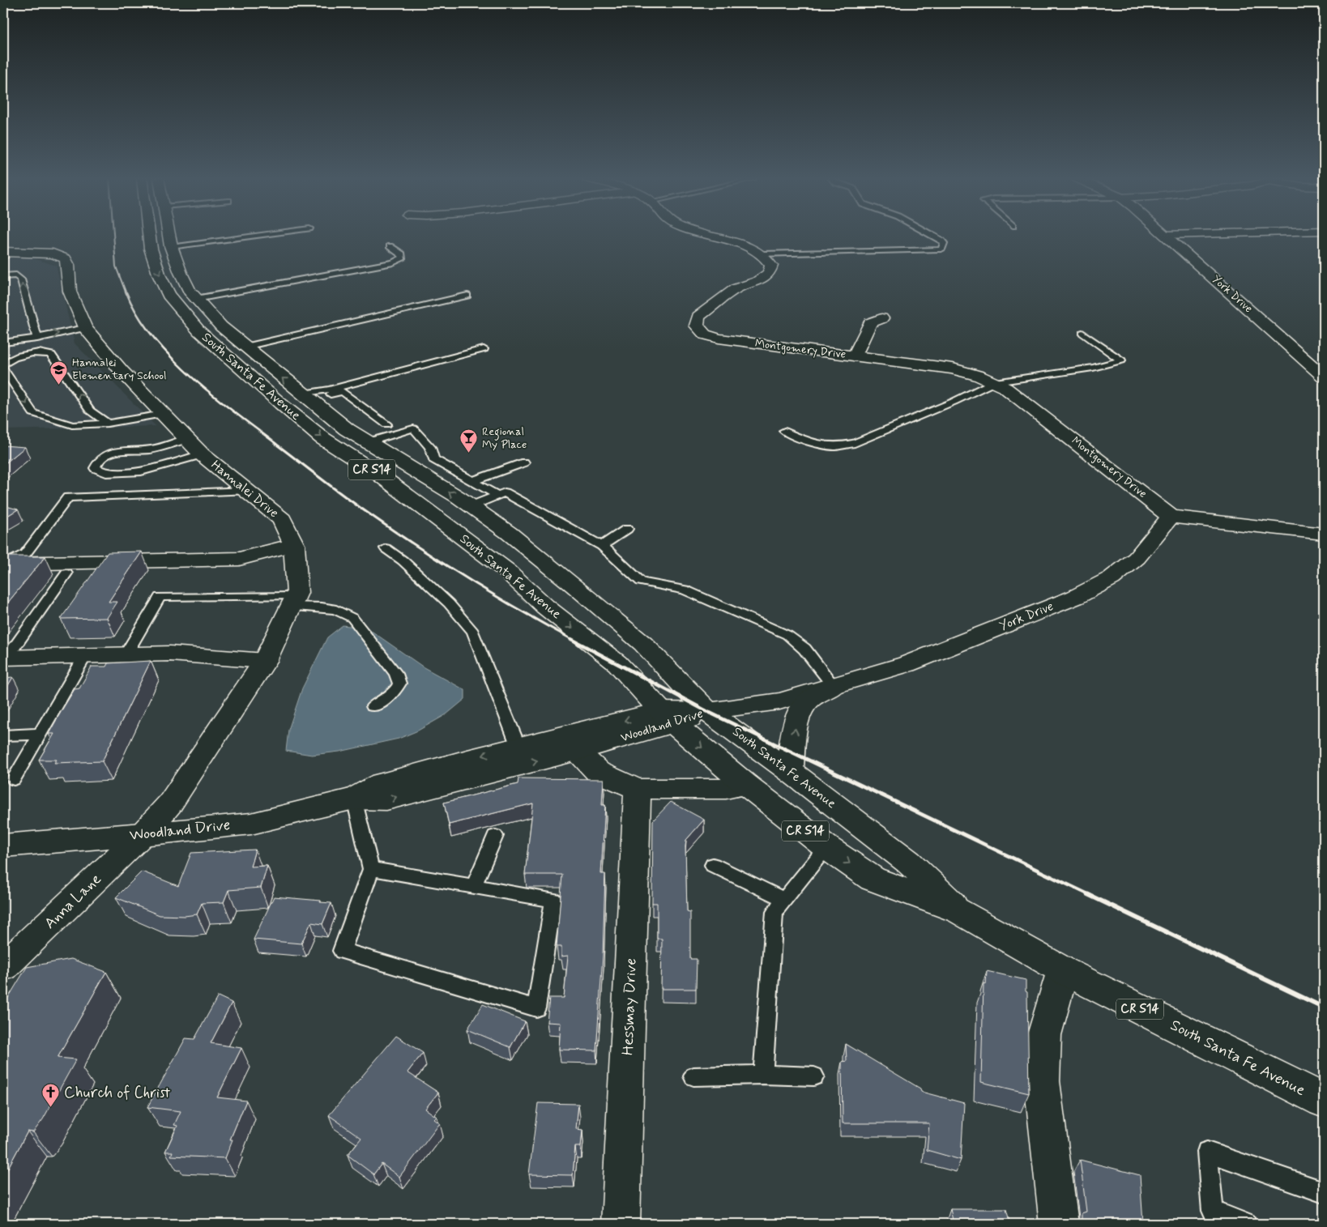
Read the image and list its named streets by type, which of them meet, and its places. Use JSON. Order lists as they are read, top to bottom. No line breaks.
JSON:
{"streets":{"street":["York Drive","Montgomery Drive","South Santa Fe Avenue","CR S14","Hannalei Drive","Woodland Drive","Anna Lane","Hessmay Drive"]},"crossings":[["York Drive","Montgomery Drive"],["York Drive","South Santa Fe Avenue"],["York Drive","Woodland Drive"],["South Santa Fe Avenue","Woodland Drive"],["Hannalei Drive","Woodland Drive"],["Hannalei Drive","Anna Lane"],["Woodland Drive","Anna Lane"]],"places":{"school or university":["Hannalei Elementary School"],"bar":["Regional My Place"],"church":["Church of Christ"]}}
